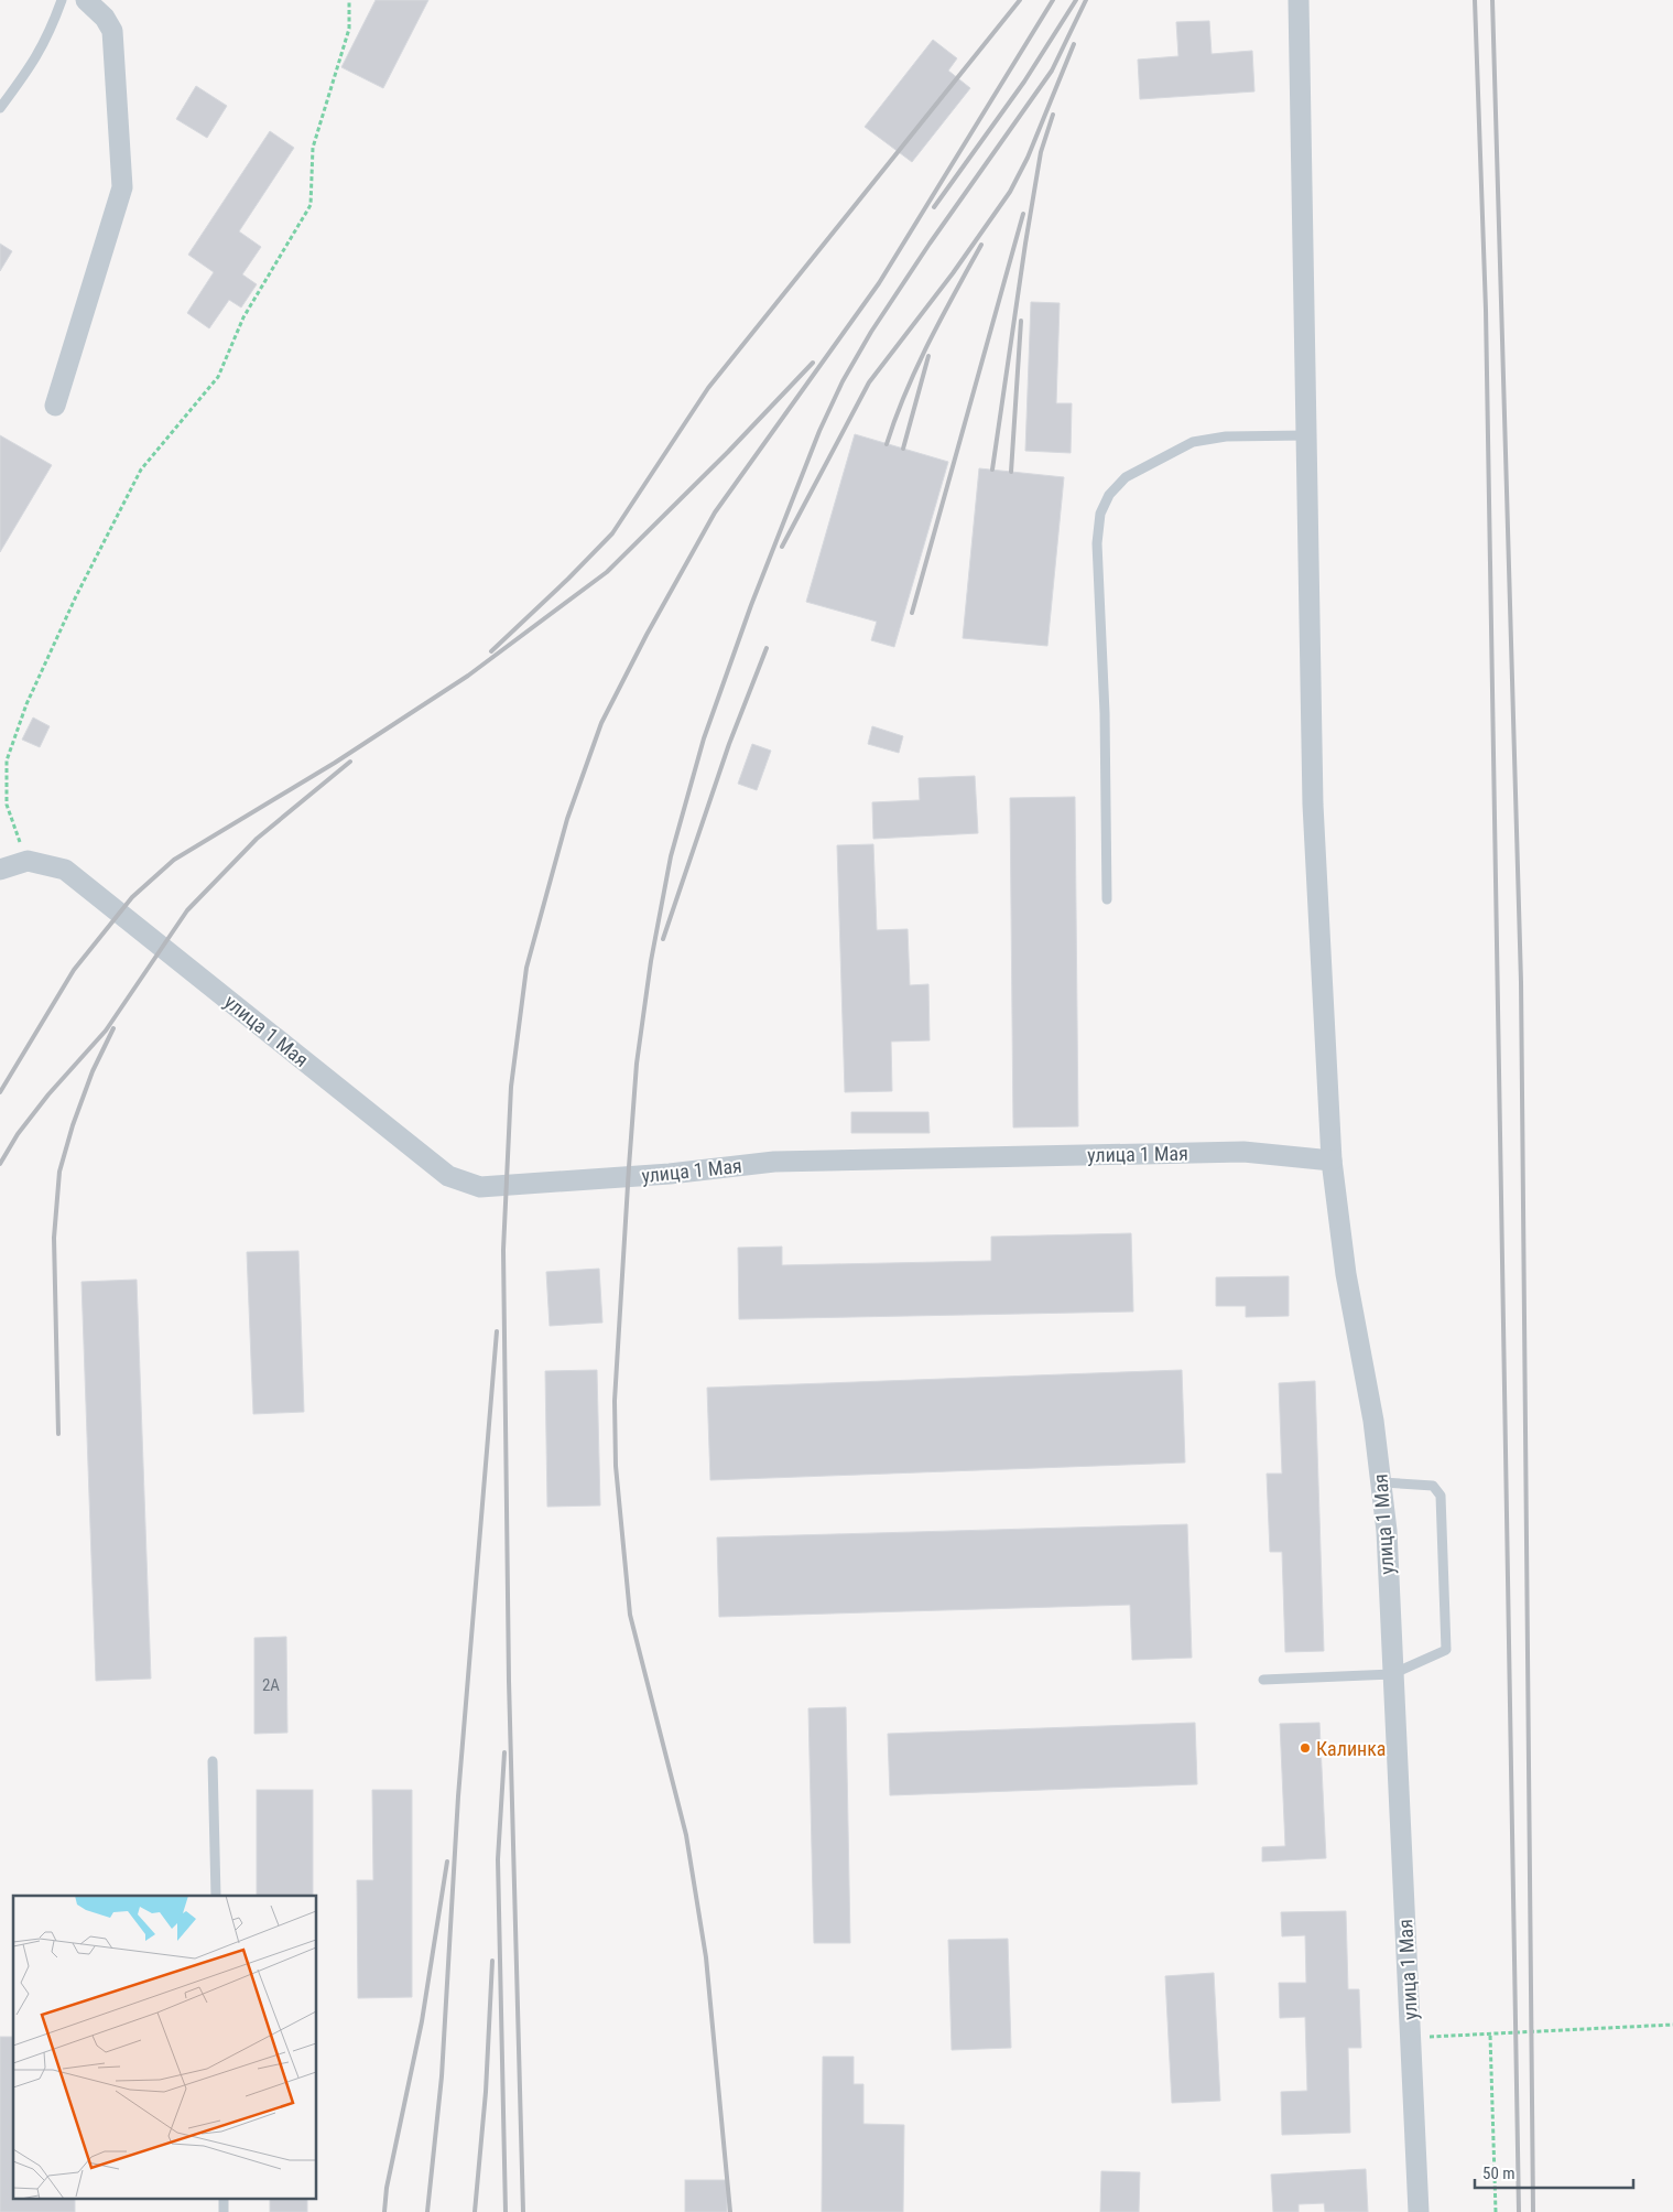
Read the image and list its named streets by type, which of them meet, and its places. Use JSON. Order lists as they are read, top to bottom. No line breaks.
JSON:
{"streets":{"street":["улица 1 Мая"]},"places":["Калинка"],"house_numbers":["2А"],"scale_bar":"50 m"}
